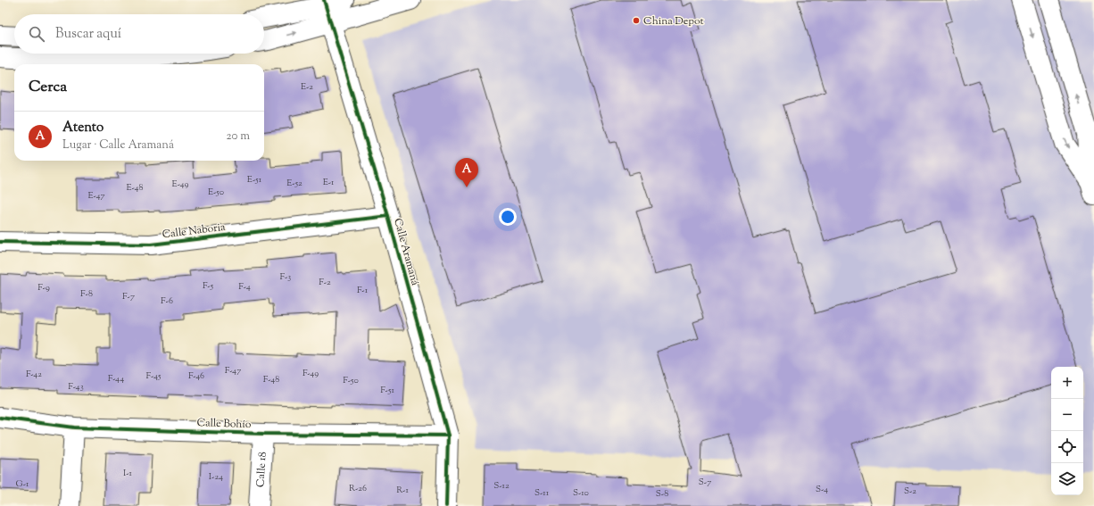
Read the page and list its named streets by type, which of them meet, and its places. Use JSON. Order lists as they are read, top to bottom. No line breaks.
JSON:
{"streets":{"street":["Calle Naboria","Calle Aramaná","Calle Bohío","Calle 18"]},"crossings":[["Calle Naboria","Calle Aramaná"],["Calle Aramaná","Calle Bohío"],["Calle Bohío","Calle 18"]],"places":["China Depot"],"house_numbers":["E-2","E-51","E-1","E-52","E-49","E-48","E-50","E-47","F-3","F-2","F-5","F-4","F-9","F-1","F-8","F-7","F-6","F-47","F-49","F-42","F-45","F-46","F-44","F-48","F-50","F-43","F-51","I-1","I-24","S-7","G-1","S-12","R-26","S-4","R-1","S-2","S-11","S-10","S-8"],"page":{"search":"Buscar aquí","heading":"Cerca","list":[{"mark":"A","name":"Atento","note":"Lugar · Calle Aramaná","value":"20 m"}],"pins":"A","map_buttons":["+","−"]}}
